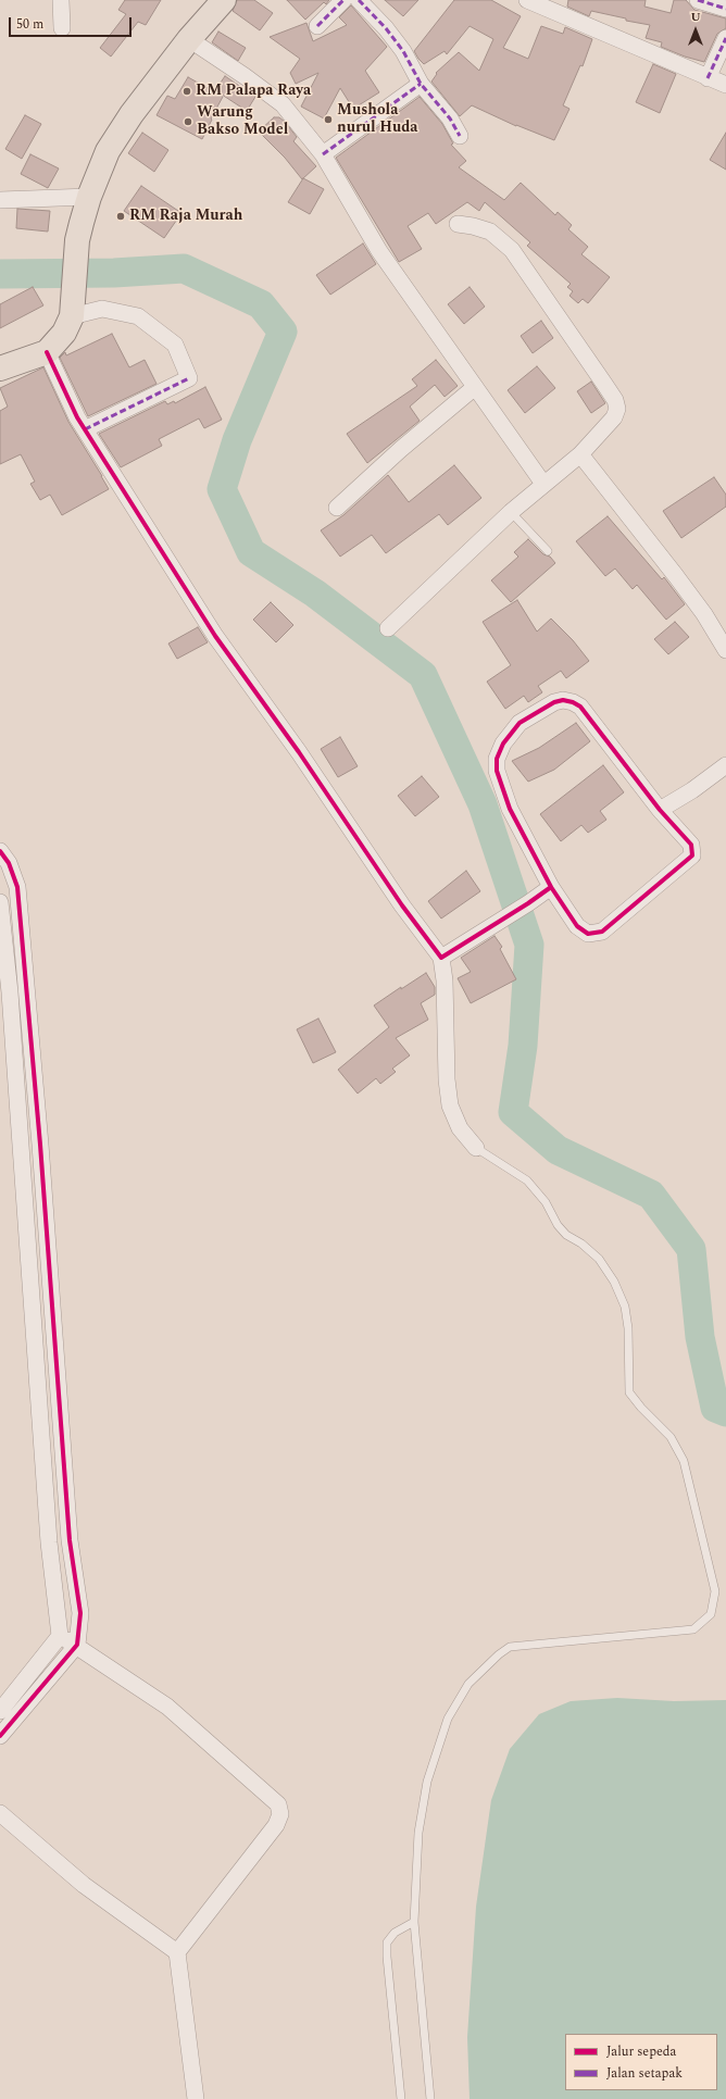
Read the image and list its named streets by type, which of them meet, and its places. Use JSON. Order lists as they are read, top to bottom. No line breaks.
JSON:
{"places":["RM Palapa Raya","Mushola nurul Huda","Warung Bakso Model","RM Raja Murah"],"legend":["Jalur sepeda","Jalan setapak"],"scale_bar":"50 m","north":"top"}
